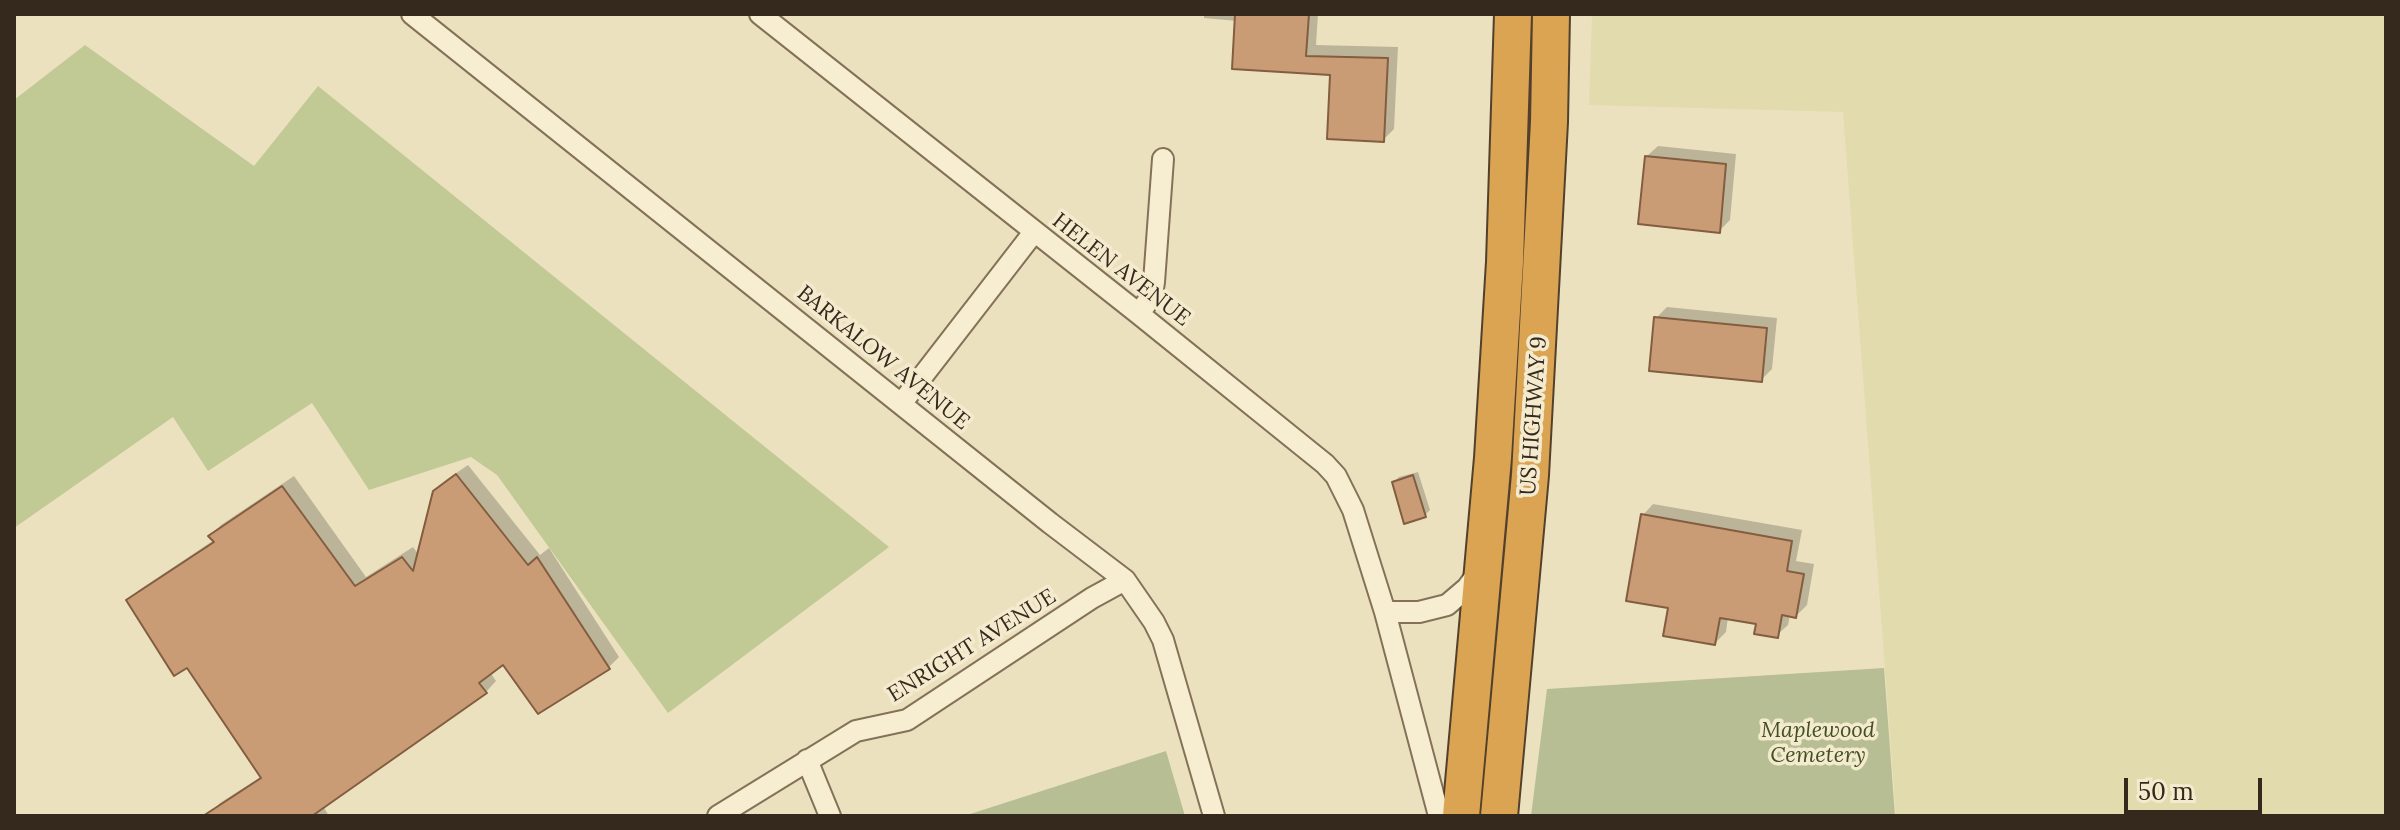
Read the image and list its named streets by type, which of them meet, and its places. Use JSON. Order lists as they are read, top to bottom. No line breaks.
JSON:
{"streets":{"highway":["US HIGHWAY 9"],"street":["HELEN AVENUE","BARKALOW AVENUE","ENRIGHT AVENUE"]},"crossings":[["BARKALOW AVENUE","ENRIGHT AVENUE"]],"parks":["Maplewood Cemetery"],"scale_bar":"50 m"}
